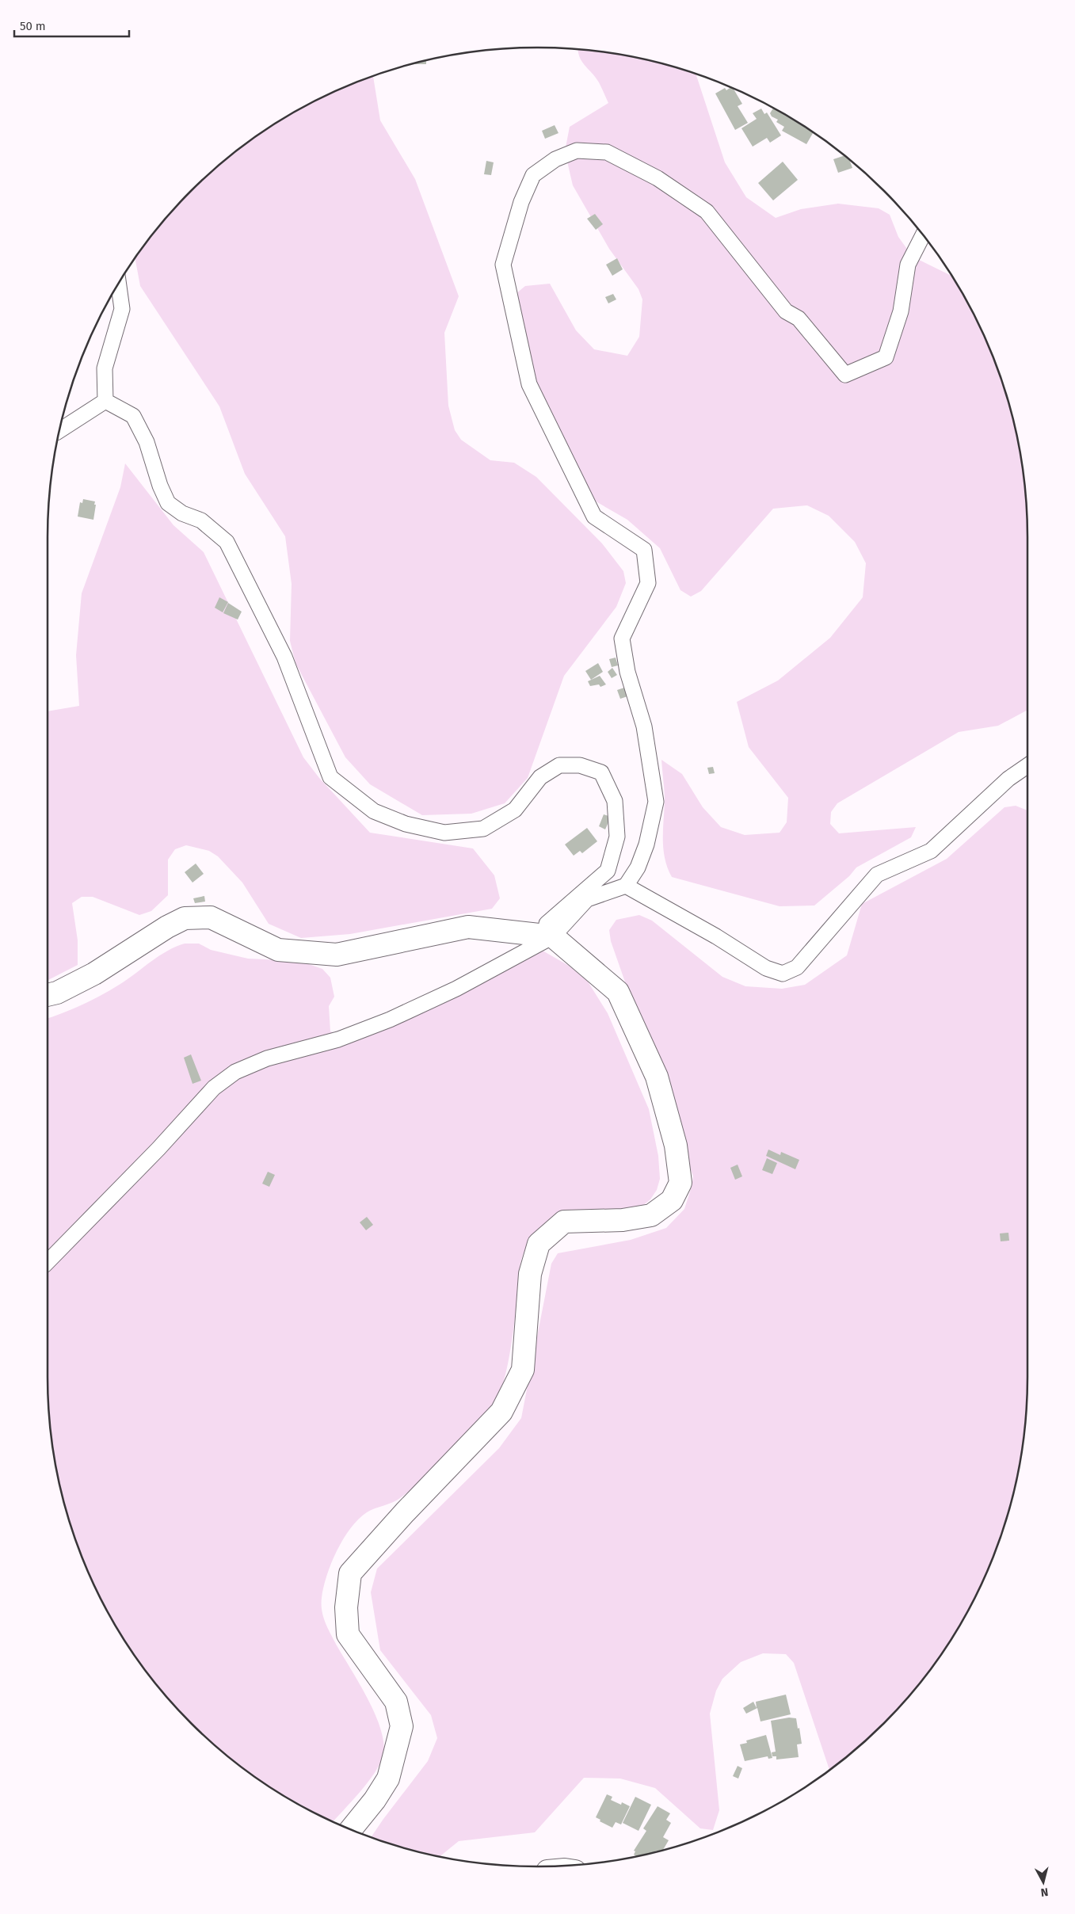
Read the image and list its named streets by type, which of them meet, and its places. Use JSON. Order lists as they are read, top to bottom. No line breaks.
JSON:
{"scale_bar":"50 m","north":"bottom"}
